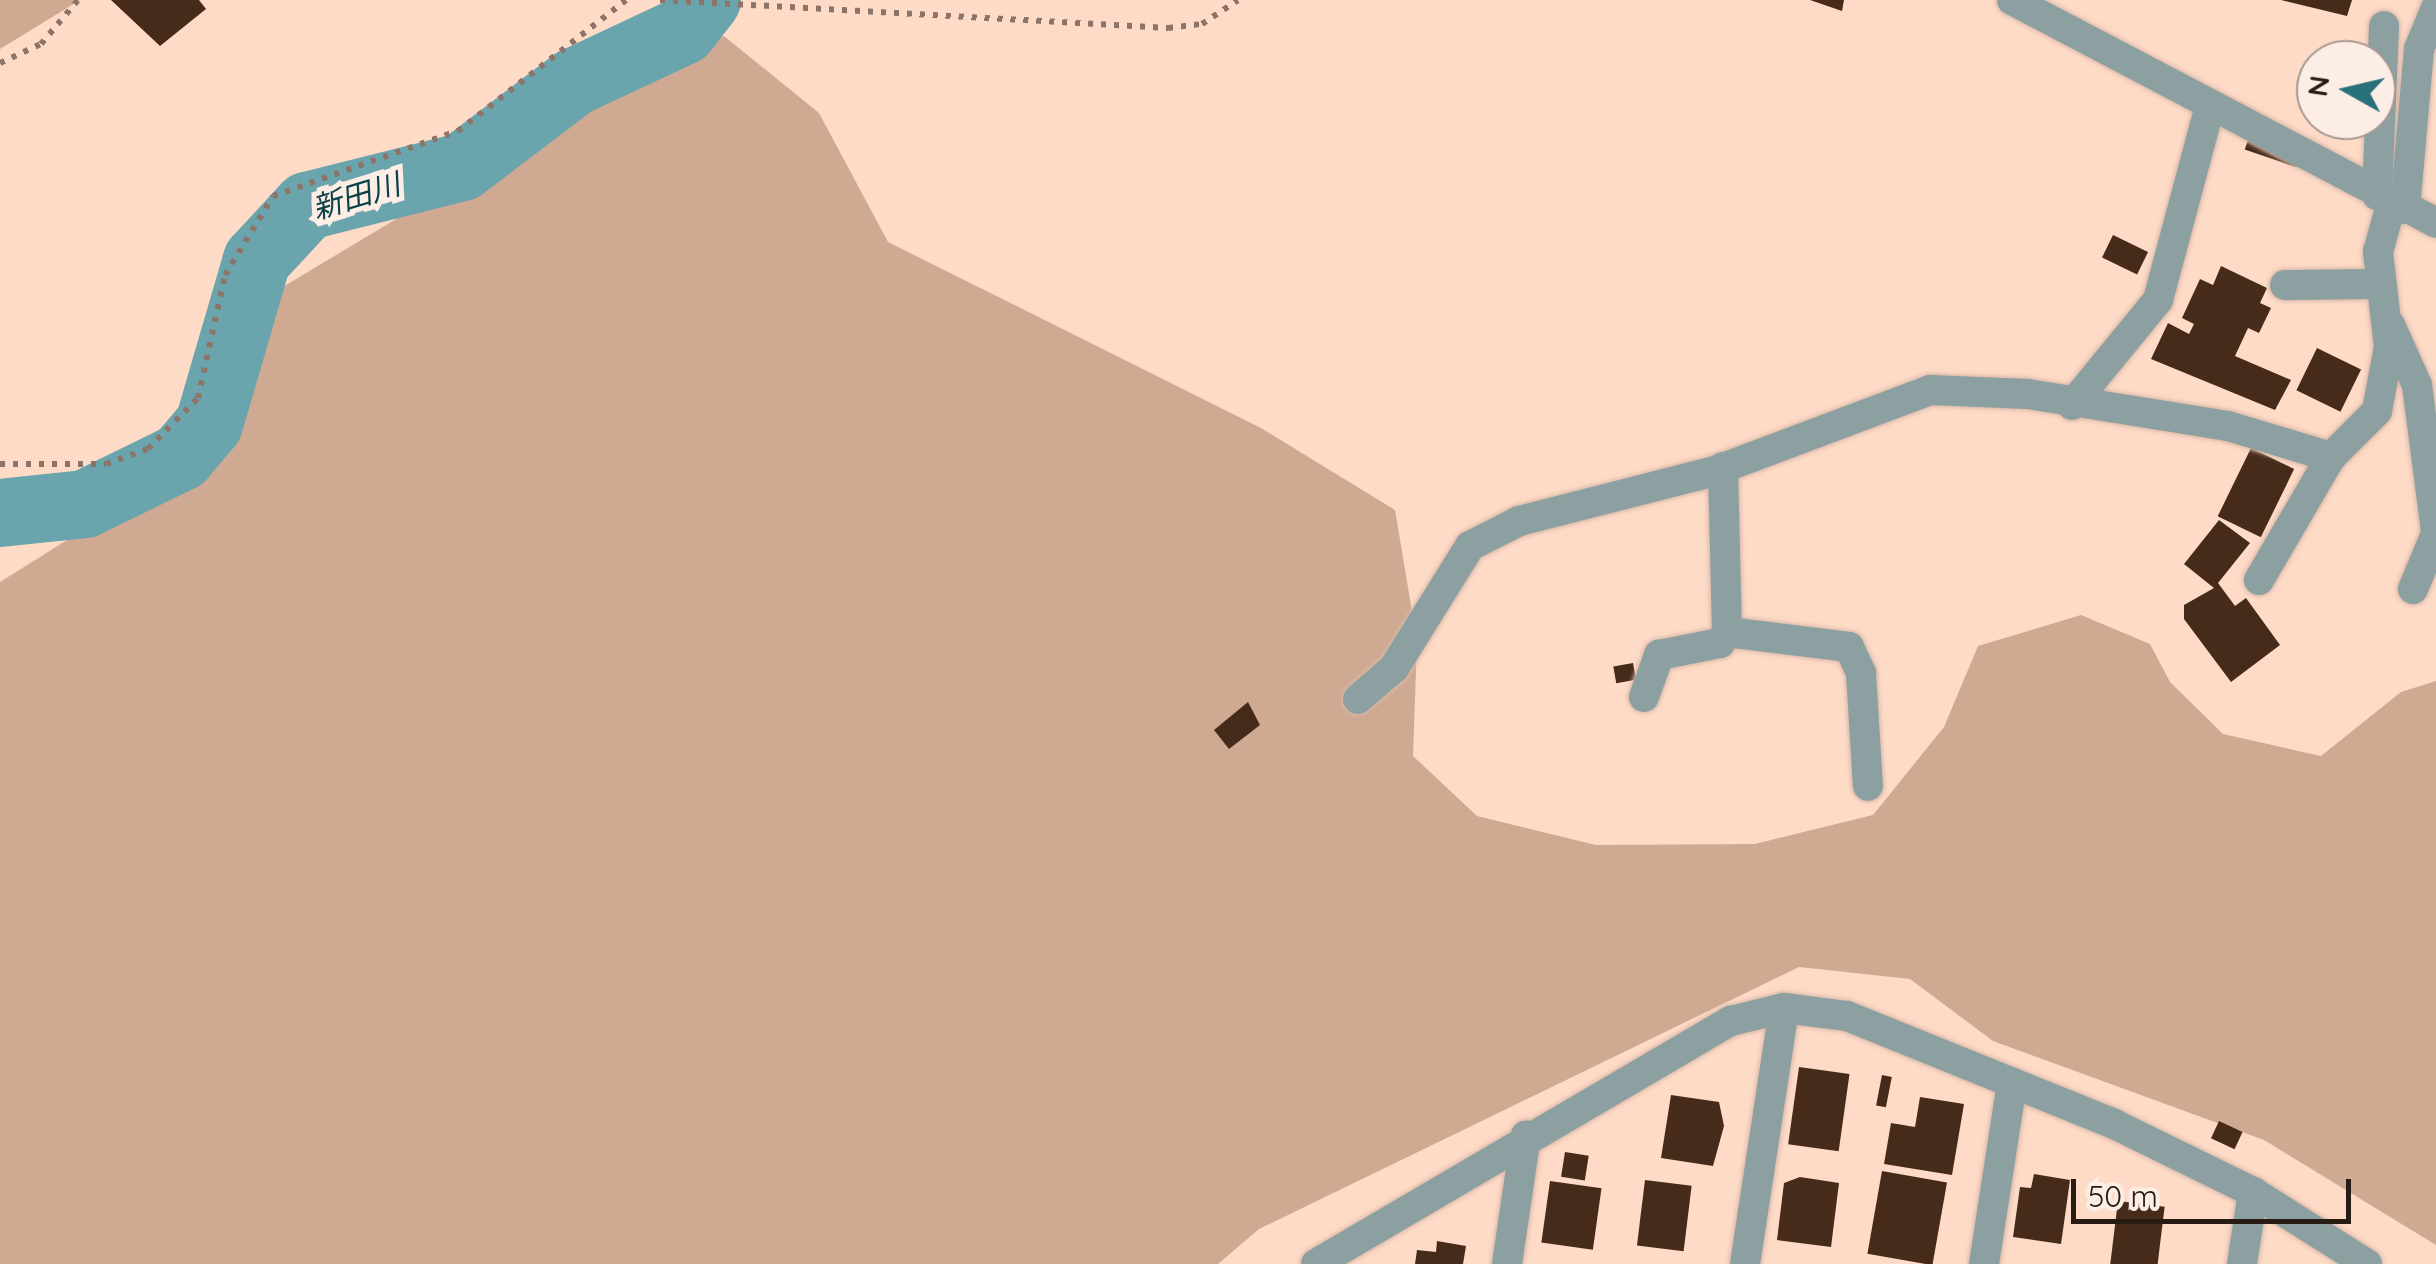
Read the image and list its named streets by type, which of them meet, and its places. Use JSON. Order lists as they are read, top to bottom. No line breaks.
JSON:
{"water":["新田川"],"scale_bar":"50 m","north":"left"}
